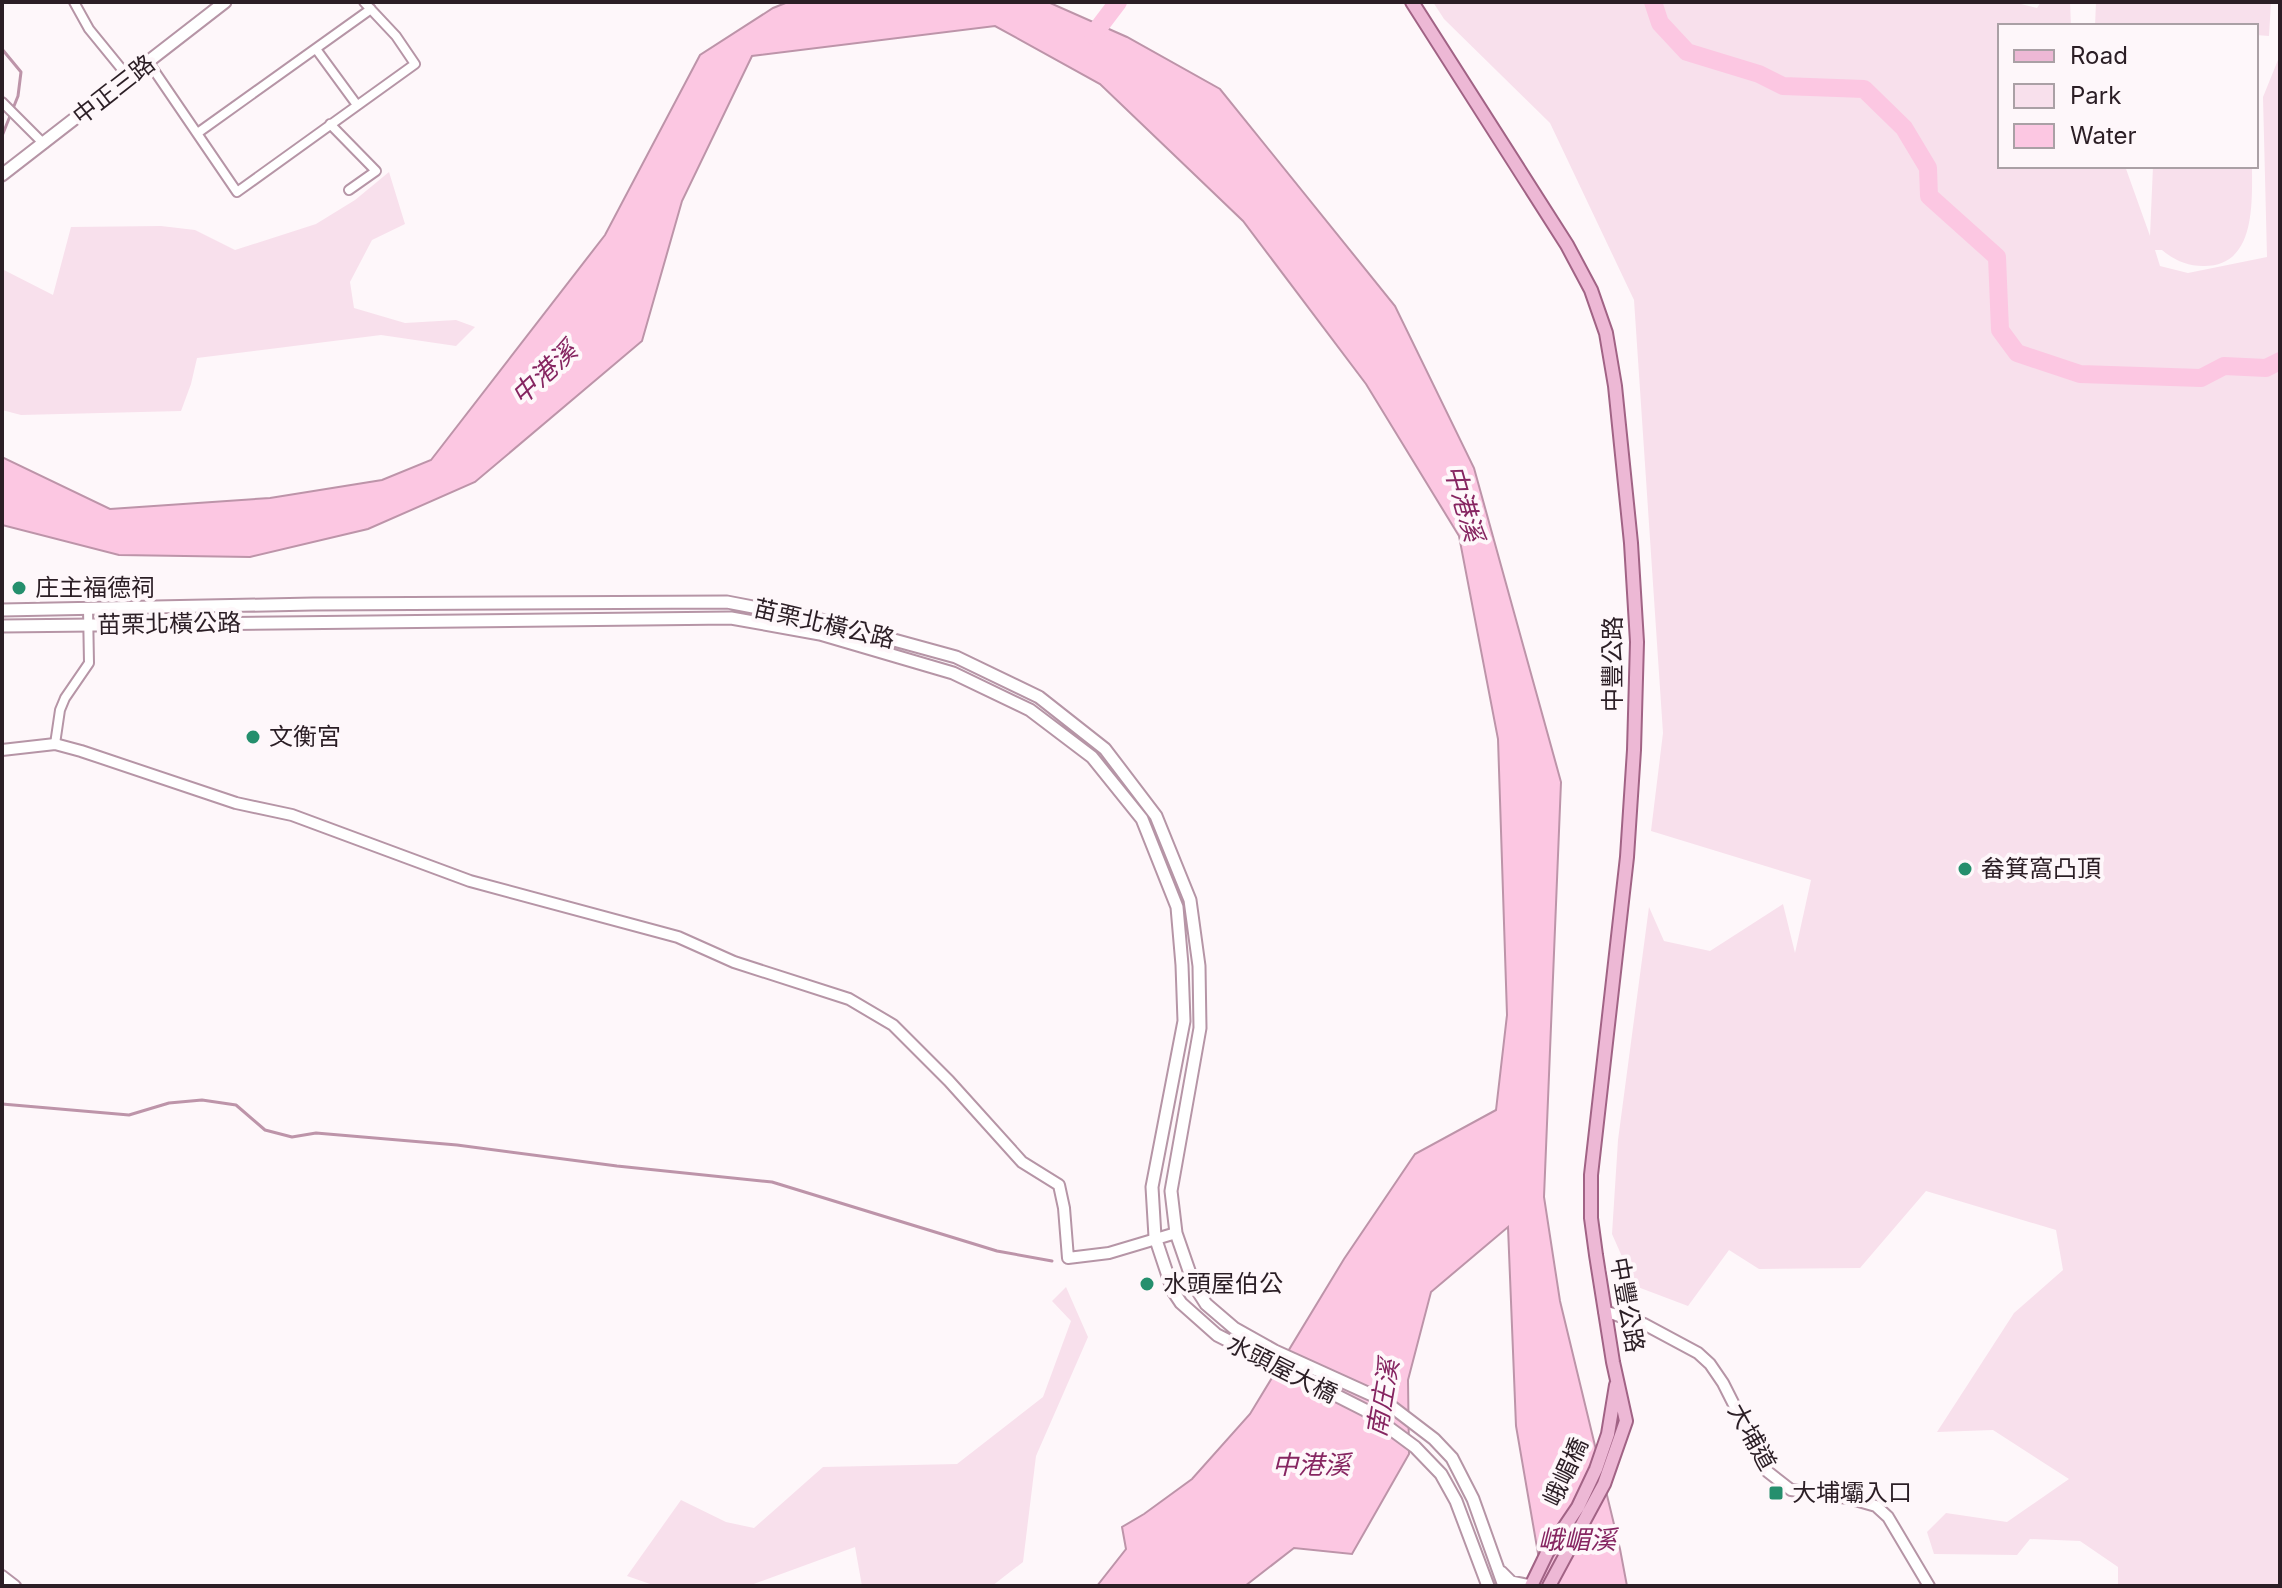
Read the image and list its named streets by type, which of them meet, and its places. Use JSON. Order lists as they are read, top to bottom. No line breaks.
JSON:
{"streets":{"main road":["中正三路","苗栗北橫公路","中豐公路","水頭屋大橋","峨嵋橋"],"street":["大埔道"]},"crossings":[["苗栗北橫公路","水頭屋大橋"],["中豐公路","大埔道"],["中豐公路","峨嵋橋"]],"water":["中港溪","南庄溪","峨嵋溪"],"places":{"other":["庄主福德祠","文衡宮","畚箕窩凸頂","水頭屋伯公"],"transit":["大埔壩入口"]},"legend":["Road","Park","Water"]}
